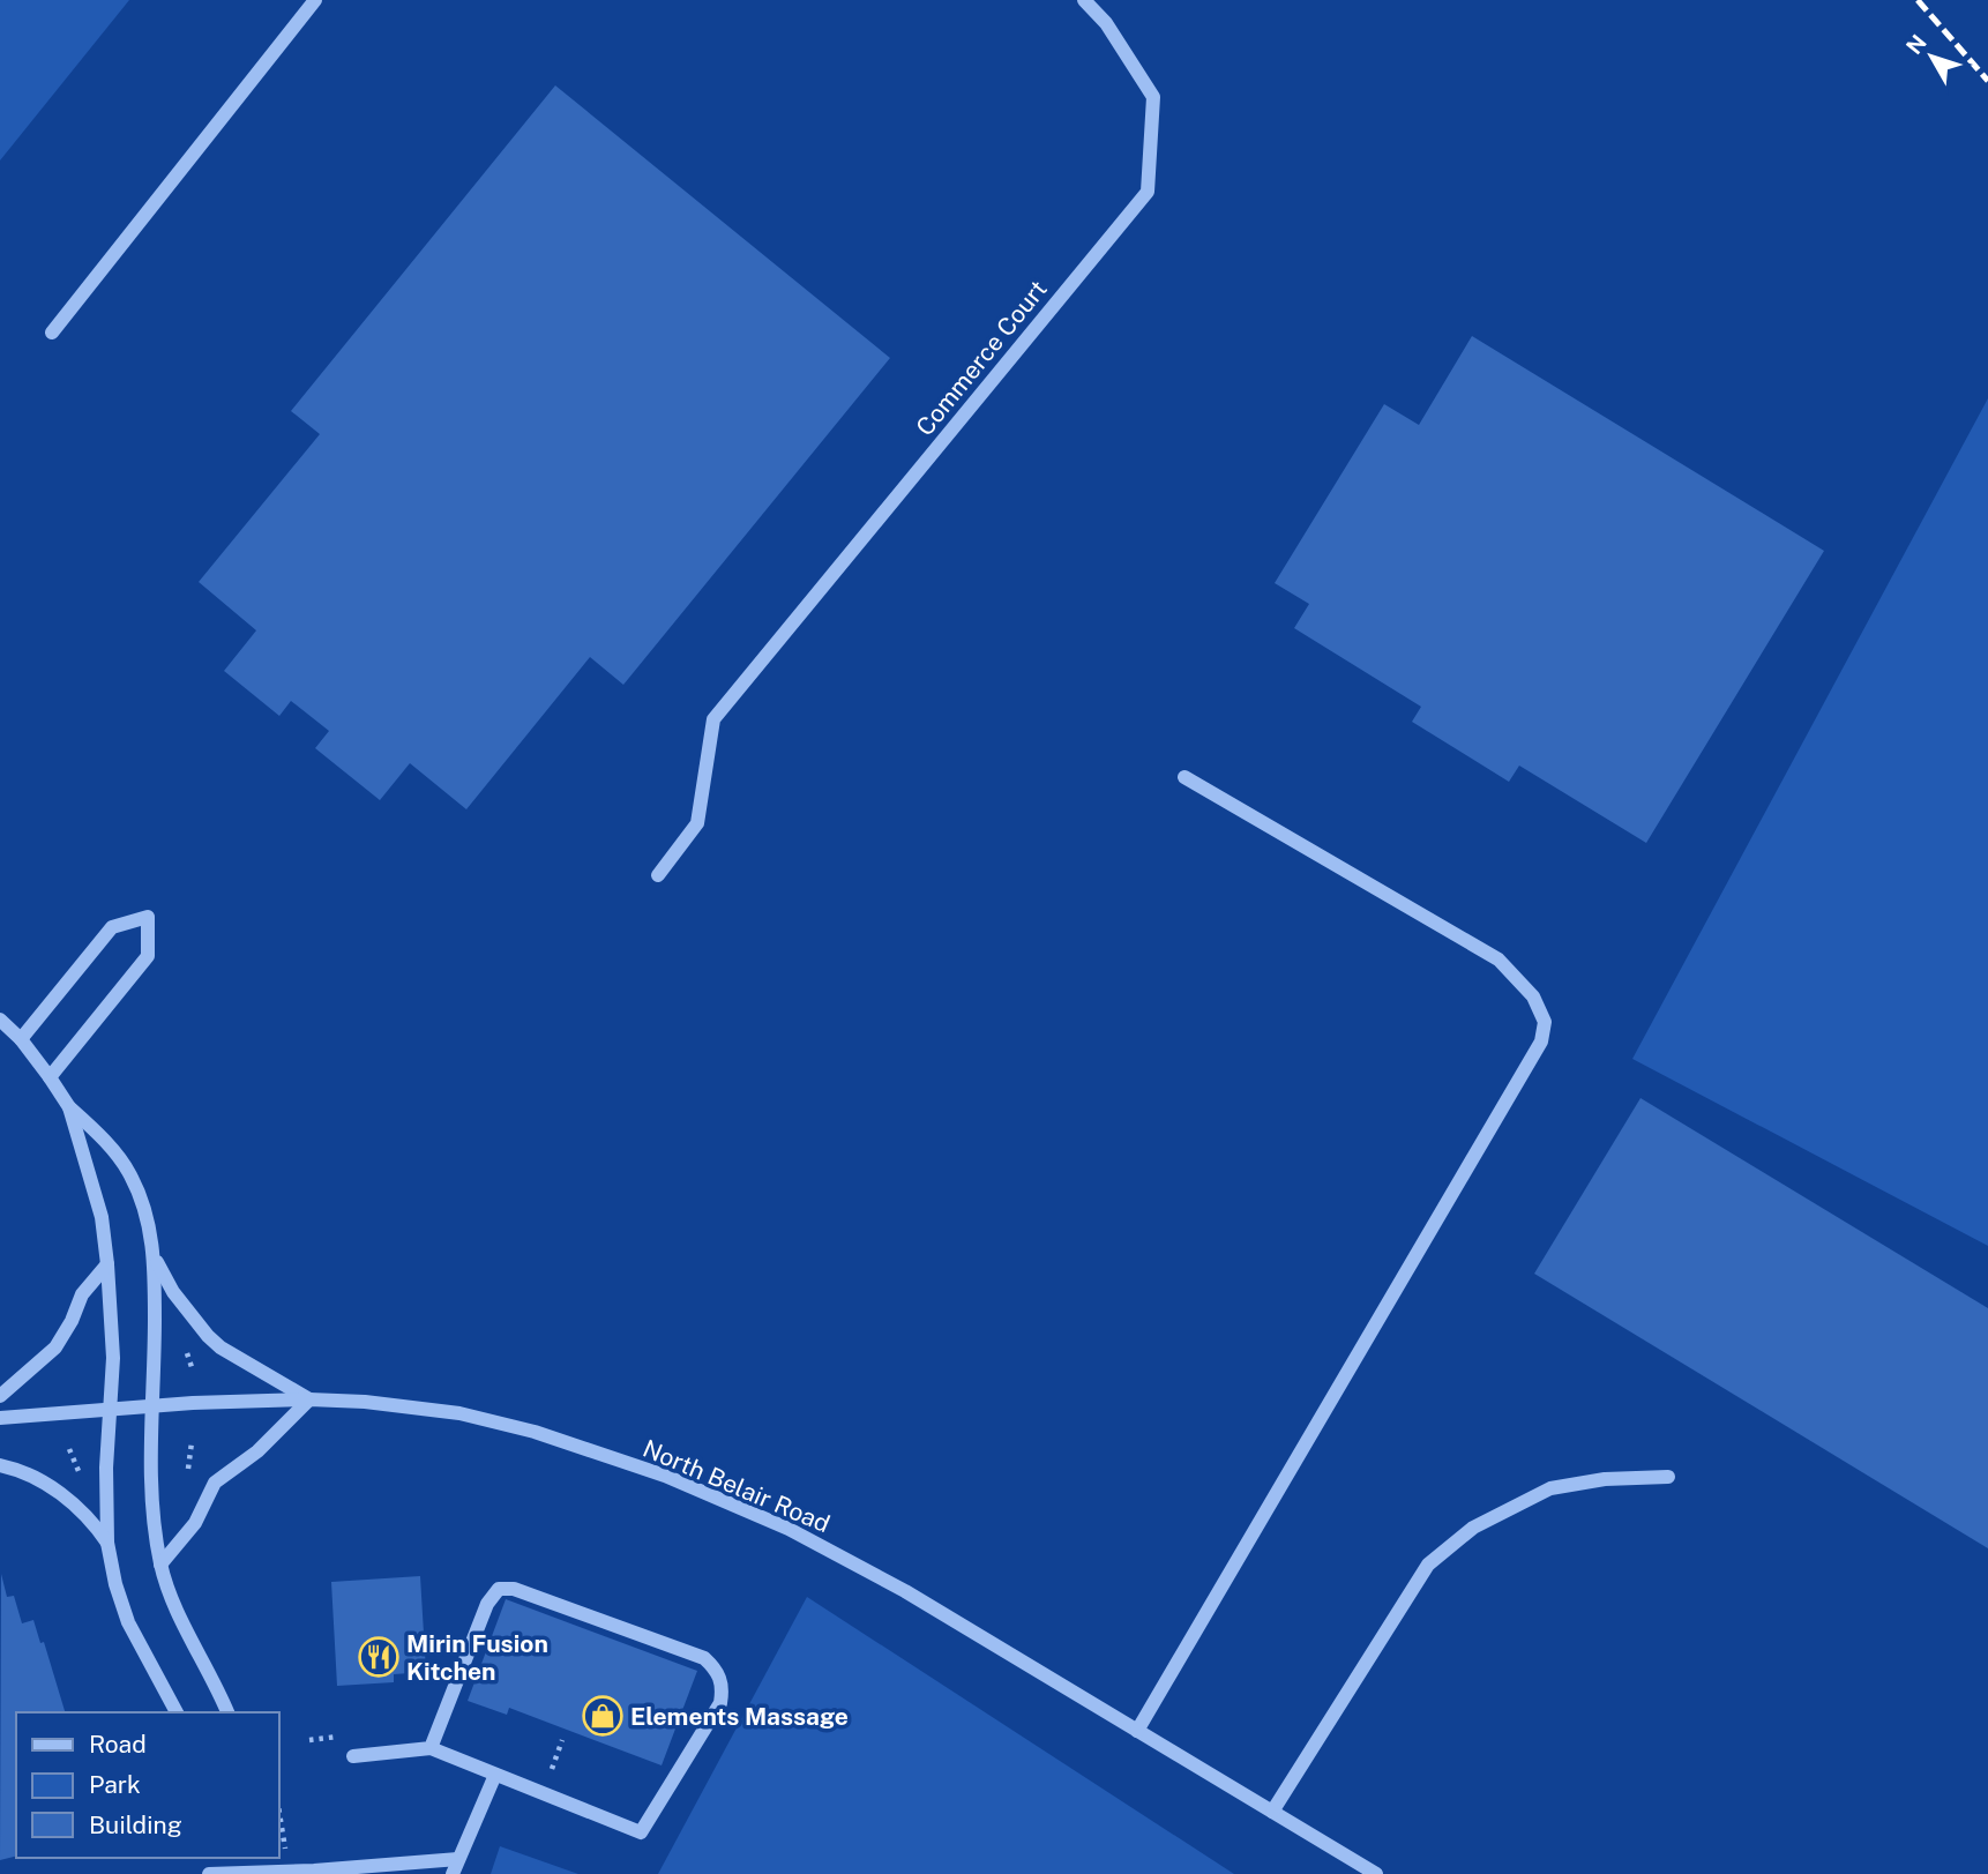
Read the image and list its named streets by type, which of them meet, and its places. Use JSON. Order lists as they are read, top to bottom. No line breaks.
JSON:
{"streets":{"street":["Commerce Court","North Belair Road"]},"places":{"restaurant":["Mirin Fusion Kitchen"],"shop":["Elements Massage"]},"legend":["Road","Park","Building"],"north":"top left"}
